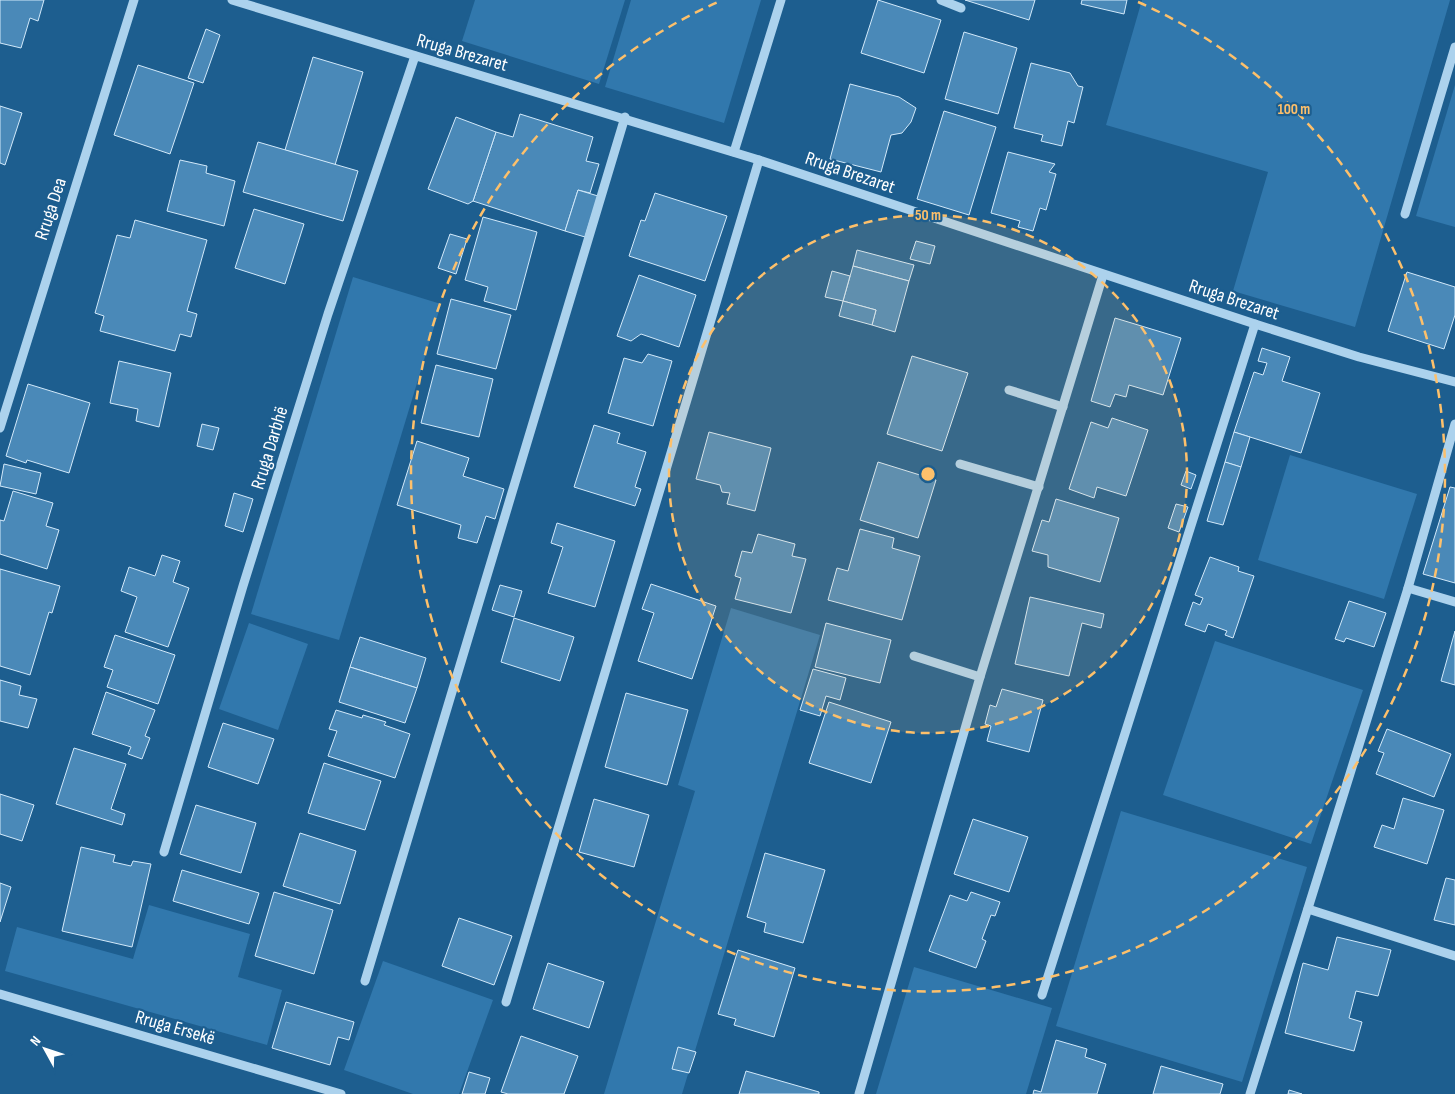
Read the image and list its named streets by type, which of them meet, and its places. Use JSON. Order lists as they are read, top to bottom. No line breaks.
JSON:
{"streets":{"street":["Rruga Brezaret","Rruga Dea","Rruga Darbhë","Rruga Ersekë"]},"crossings":[["Rruga Brezaret","Rruga Darbhë"]],"north":"top left","rings":["100 m","50 m"]}
